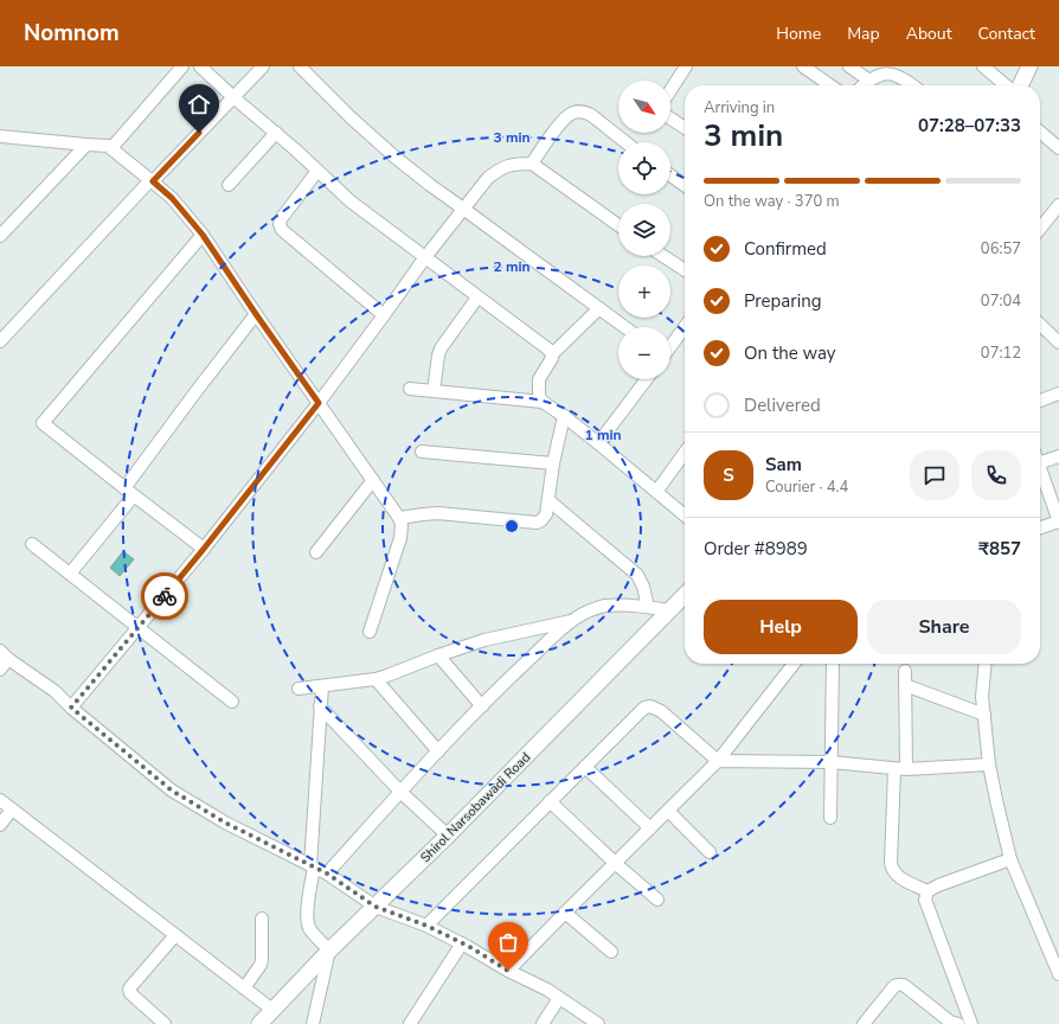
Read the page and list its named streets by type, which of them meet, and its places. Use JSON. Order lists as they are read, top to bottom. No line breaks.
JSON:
{"streets":{"main road":["Shirol Narsobawadi Road"]},"north":"bottom right","page":{"header":"Nomnom","nav":["Home","Map","About","Contact"],"map_buttons":["+","−"],"heading":["3 min","Arriving in","07:28–07:33"],"panel":["Sam","Courier · 4.4","Order #8989","₹857"],"bar":"On the way · 370 m","list":[["Confirmed","06:57"],["Preparing","07:04"],["On the way","07:12"],"Delivered"],"round":"S","buttons":["Help","Share"]},"rings":["3 min","2 min","1 min"]}
